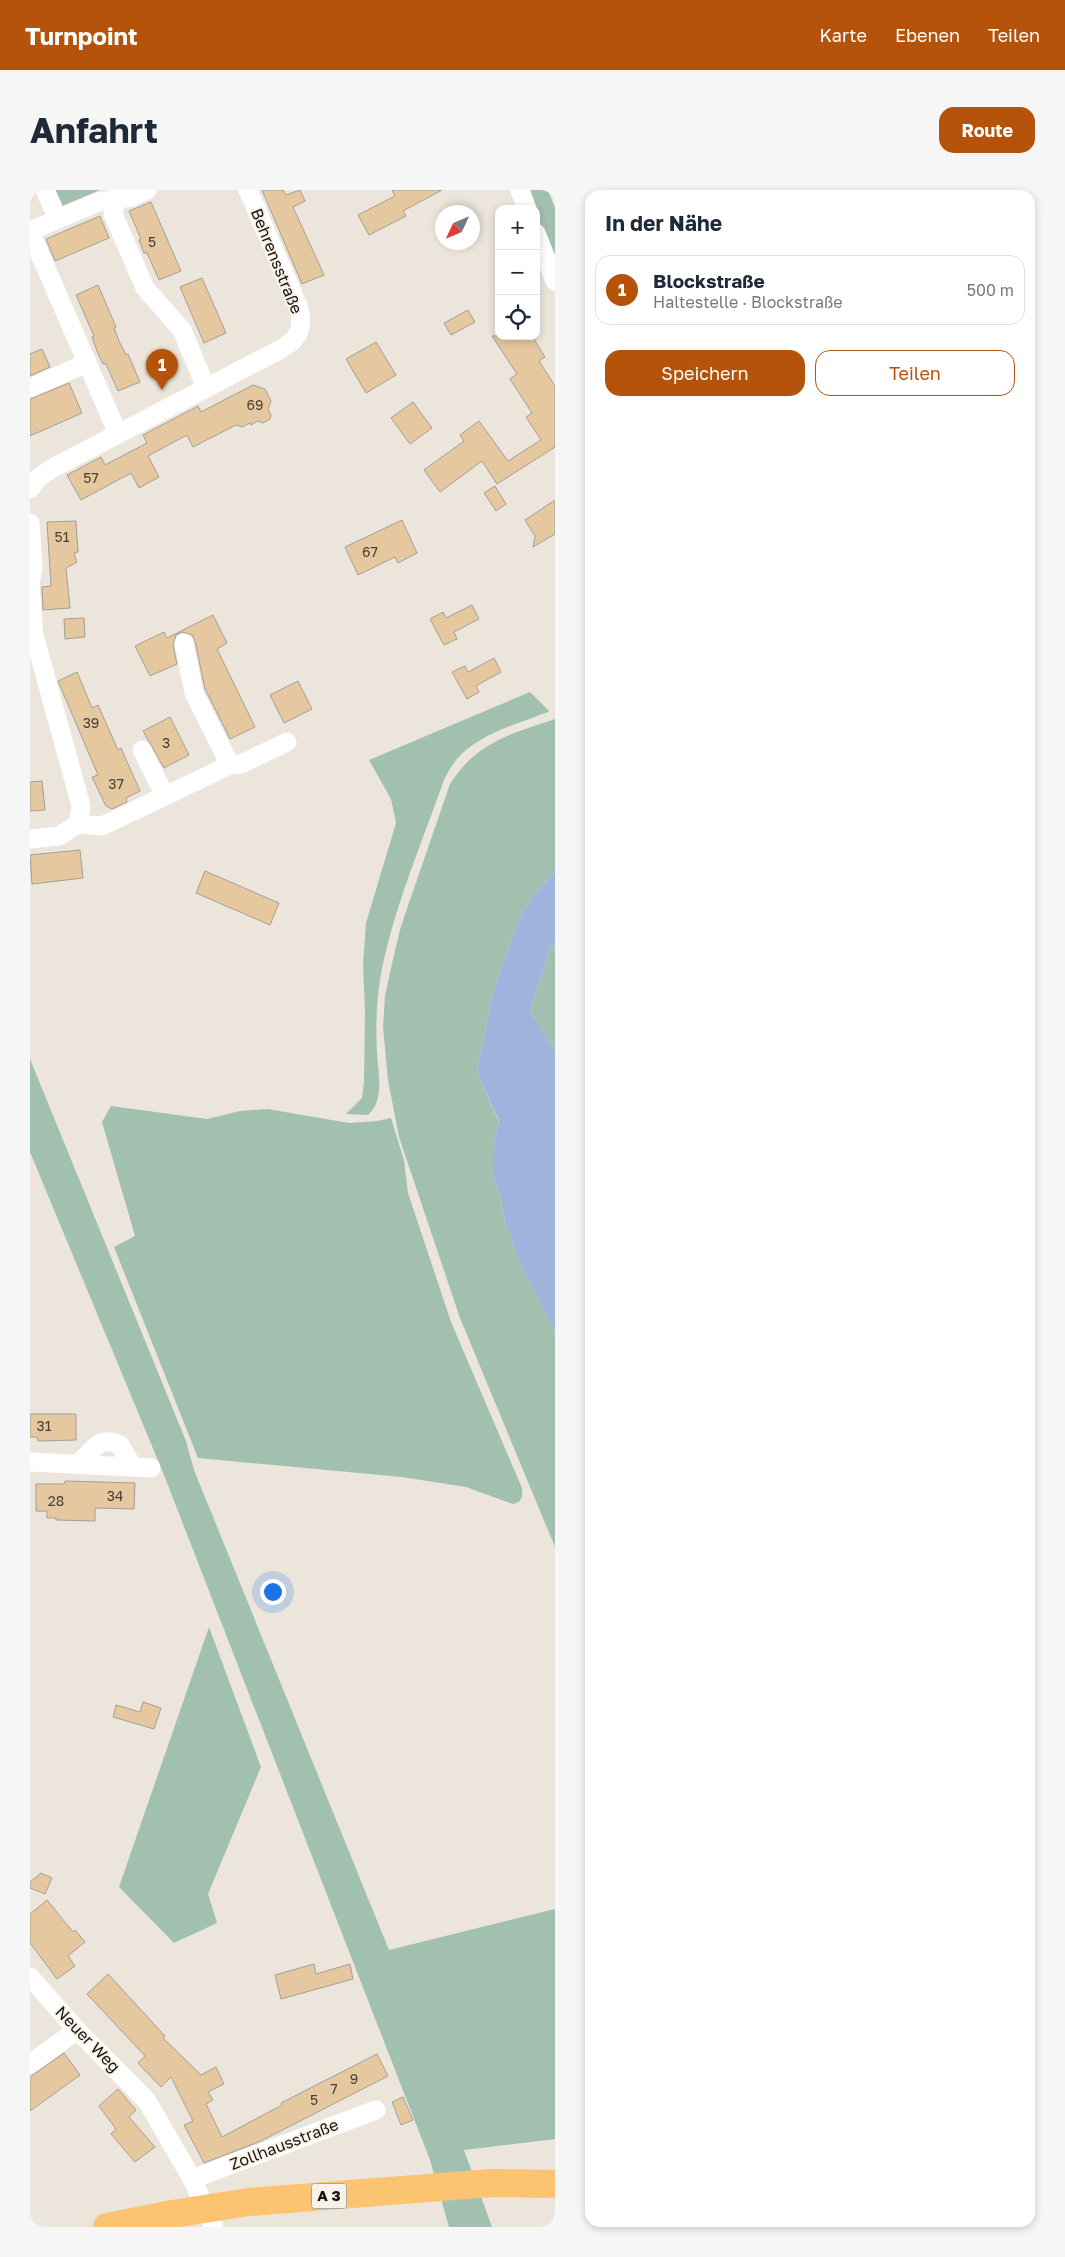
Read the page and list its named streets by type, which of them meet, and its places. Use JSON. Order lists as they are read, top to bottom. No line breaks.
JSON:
{"streets":{"highway":["A 3"],"street":["Behrensstraße","Neuer Weg","Zollhausstraße"]},"crossings":[["Neuer Weg","Zollhausstraße"]],"house_numbers":["5","69","57","51","67","39","3","37","31","34","28","9","7","5"],"north":"bottom left","page":{"header":"Turnpoint","nav":["Karte","Ebenen","Teilen"],"buttons":["Route",["Speichern","Teilen"]],"title":"Anfahrt","heading":"In der Nähe","map_buttons":["+","−"],"list":[{"mark":"1","name":"Blockstraße","note":"Haltestelle · Blockstraße","value":"500 m"}],"pins":"1"}}
